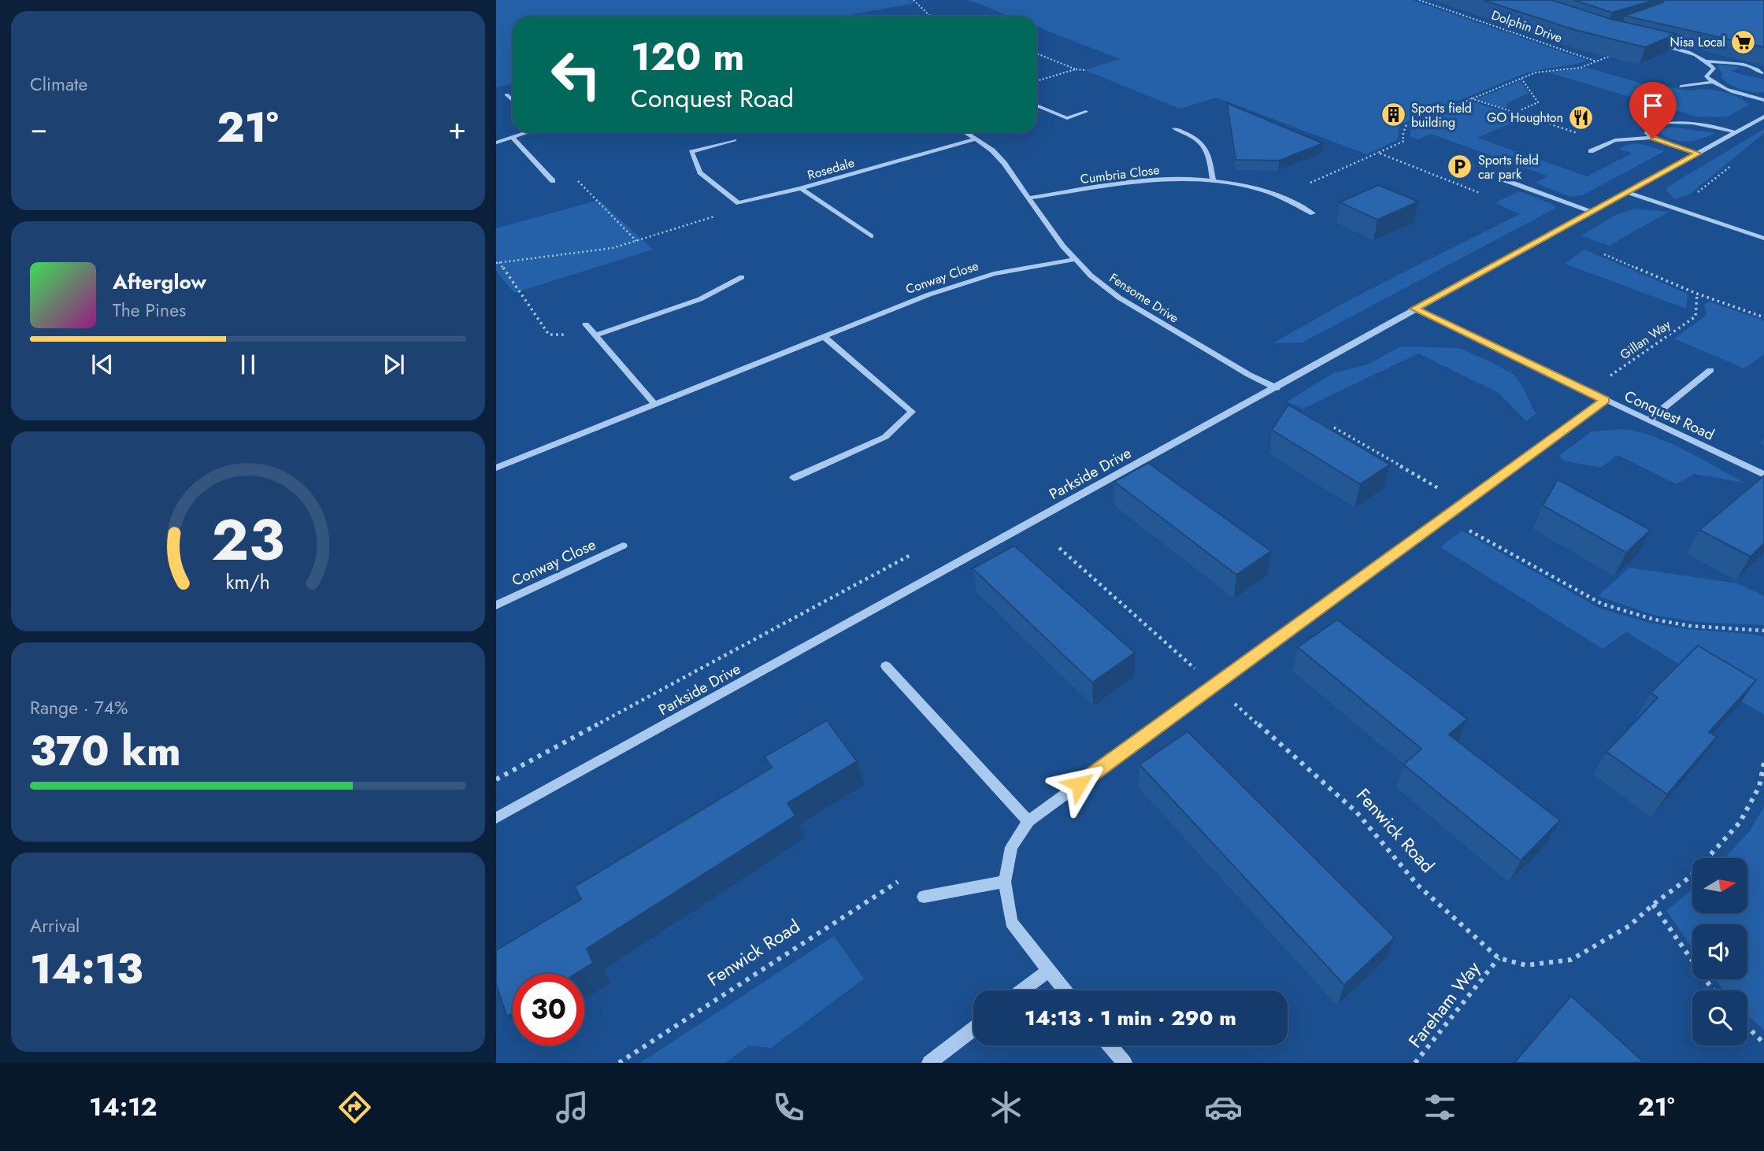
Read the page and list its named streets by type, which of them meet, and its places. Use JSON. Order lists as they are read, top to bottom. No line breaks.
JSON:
{"streets":{"street":["Rosedale","Cumbria Close","Conway Close","Fensome Drive","Conquest Road","Parkside Drive"],"path":["Dolphin Drive","Gillan Way","Fenwick Road","Fareham Way"]},"crossings":[["Rosedale","Fensome Drive"],["Cumbria Close","Fensome Drive"],["Conway Close","Fensome Drive"],["Fensome Drive","Parkside Drive"],["Gillan Way","Conquest Road"],["Conquest Road","Parkside Drive"],["Fenwick Road","Fareham Way"]],"places":{"supermarket":["Nisa Local"],"building":["Sports field building"],"restaurant":["GO Houghton"],"parking":["Sports field car park"]},"north":"right","page":{"tile":["Climate",["Range · 74%","370 km"],["Arrival","14:13"]],"turn":["120 m","Conquest Road"],"heat":["−","21°","+"],"song":["Afterglow","The Pines"],"limit":"30","trip":"14:13 · 1 min · 290 m","tabs":["14:12","21°"],"gauge":["23","km/h"]}}
